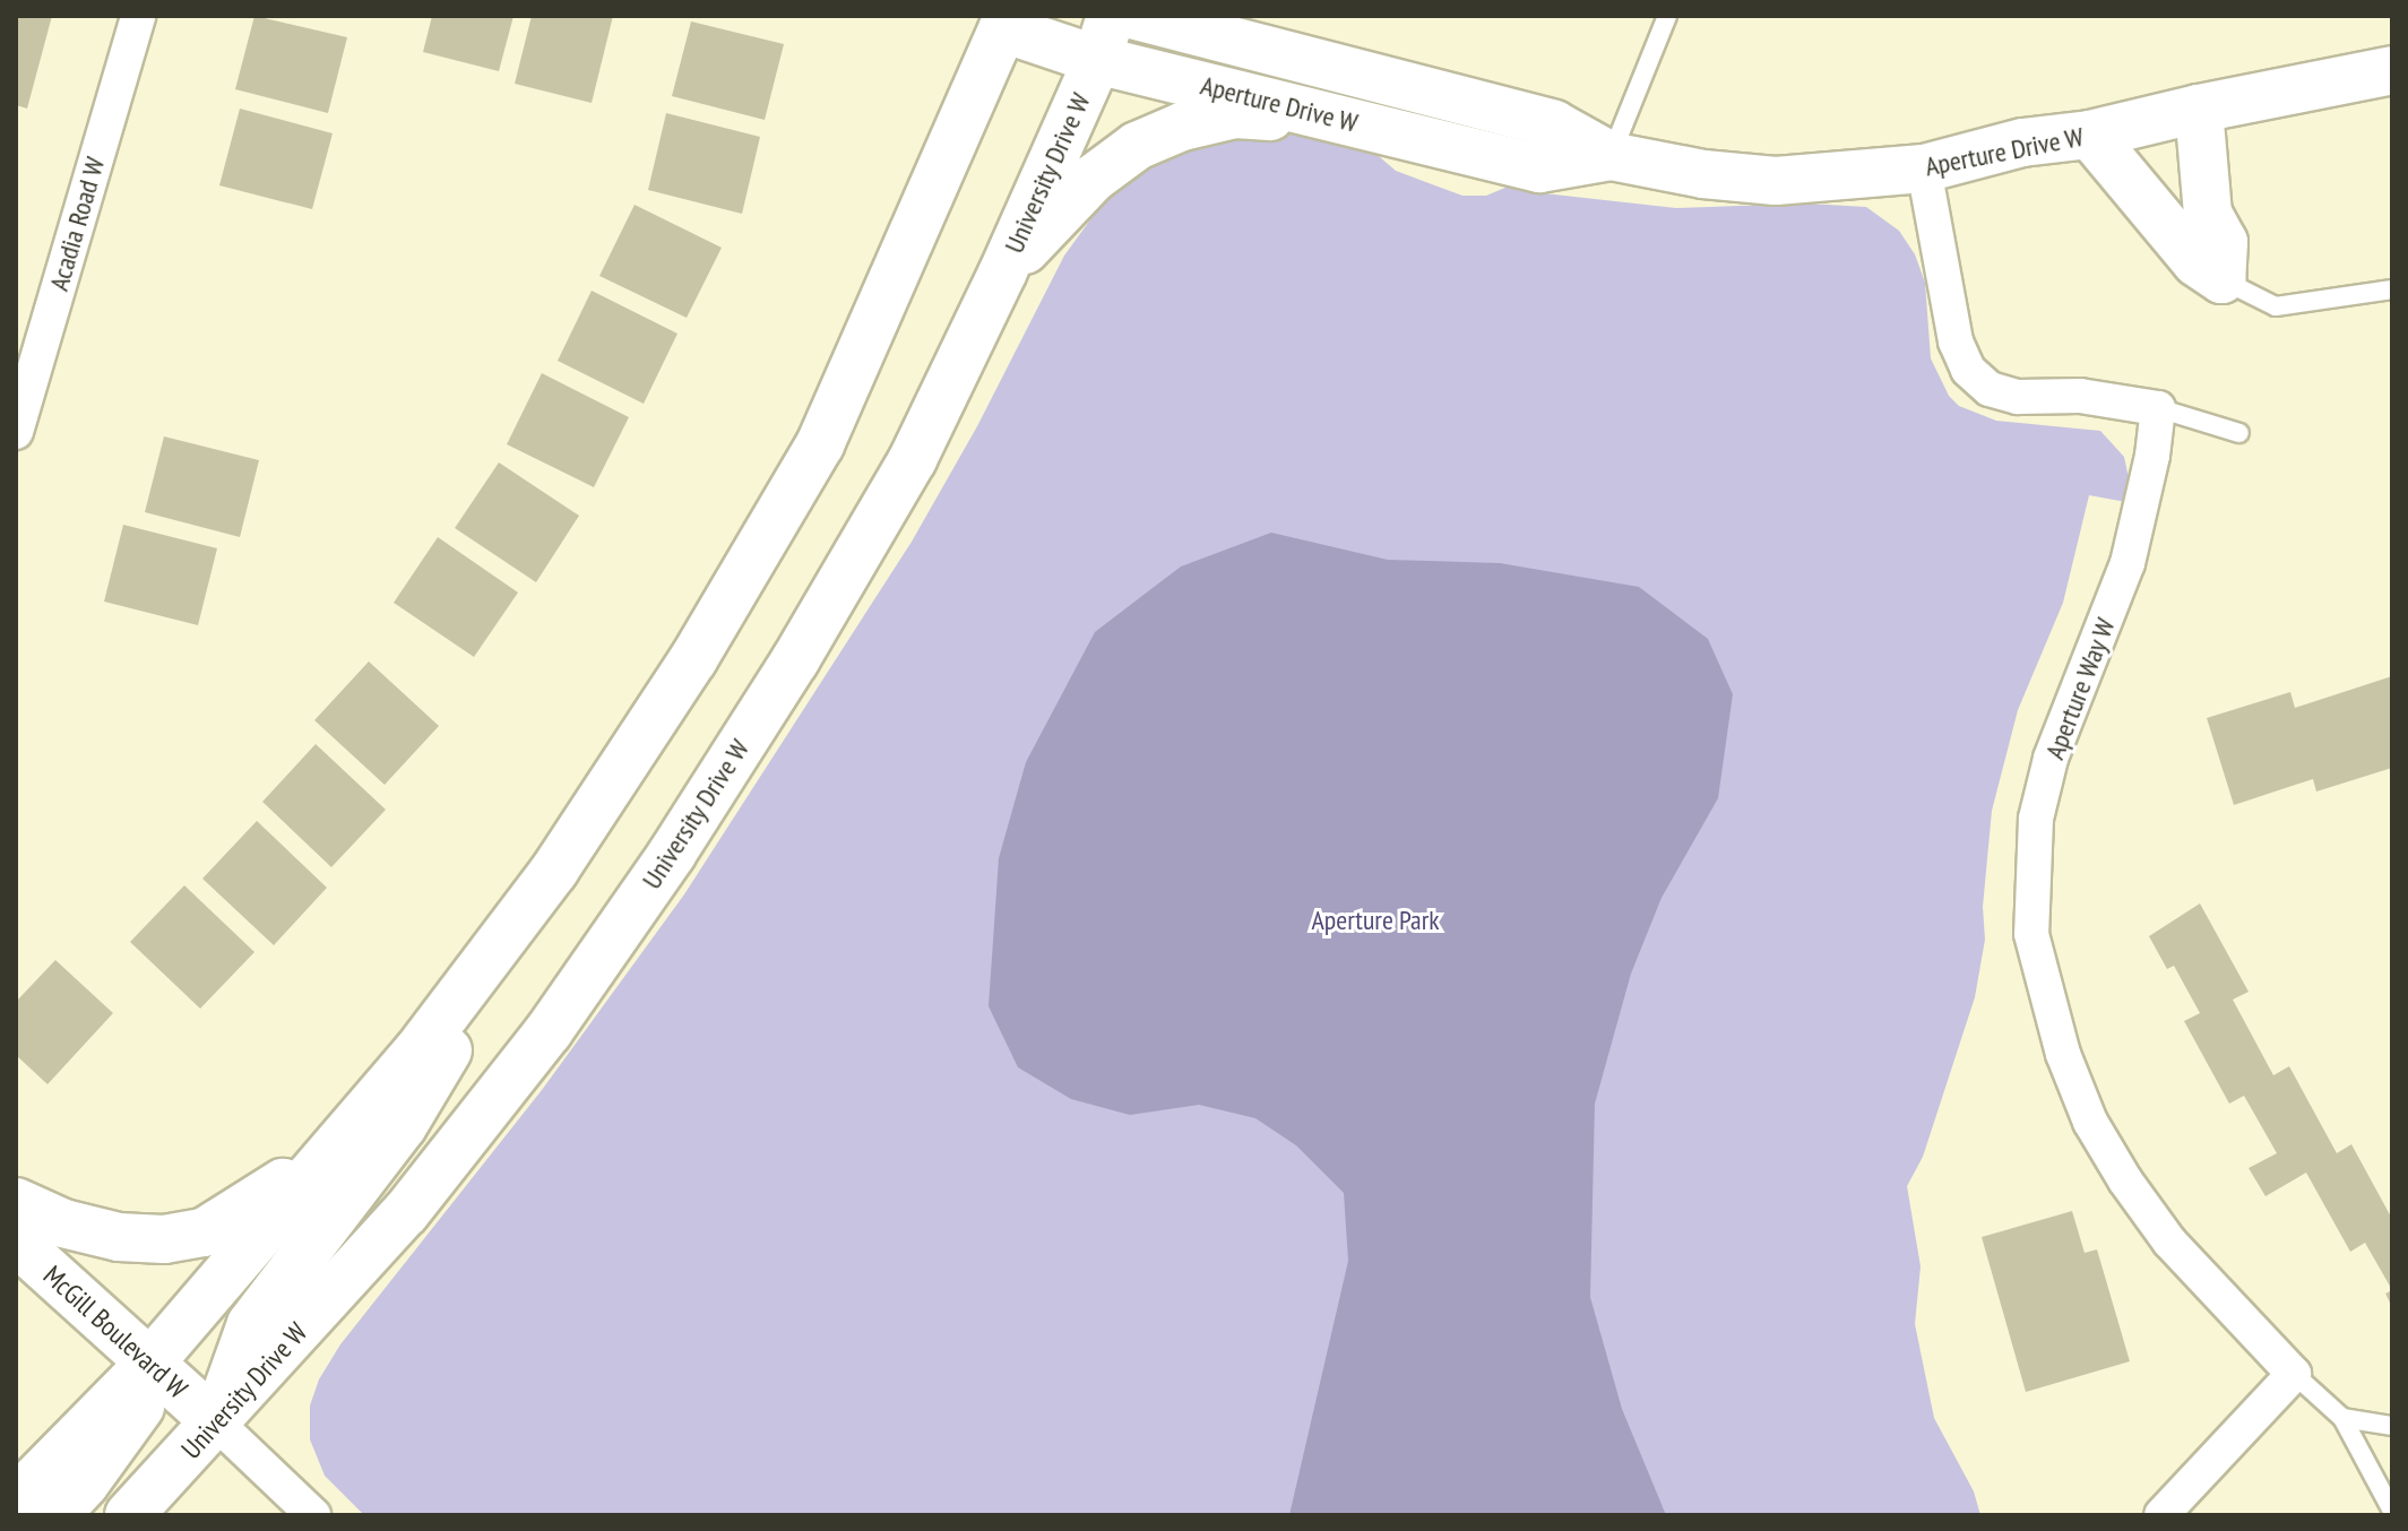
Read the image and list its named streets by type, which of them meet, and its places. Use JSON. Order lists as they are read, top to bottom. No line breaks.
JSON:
{"streets":{"main road":["Aperture Drive W","University Drive W","McGill Boulevard W"],"street":["Acadia Road W","Aperture Way W"]},"crossings":[["Aperture Drive W","University Drive W"],["University Drive W","McGill Boulevard W"]],"parks":["Aperture Park"]}
